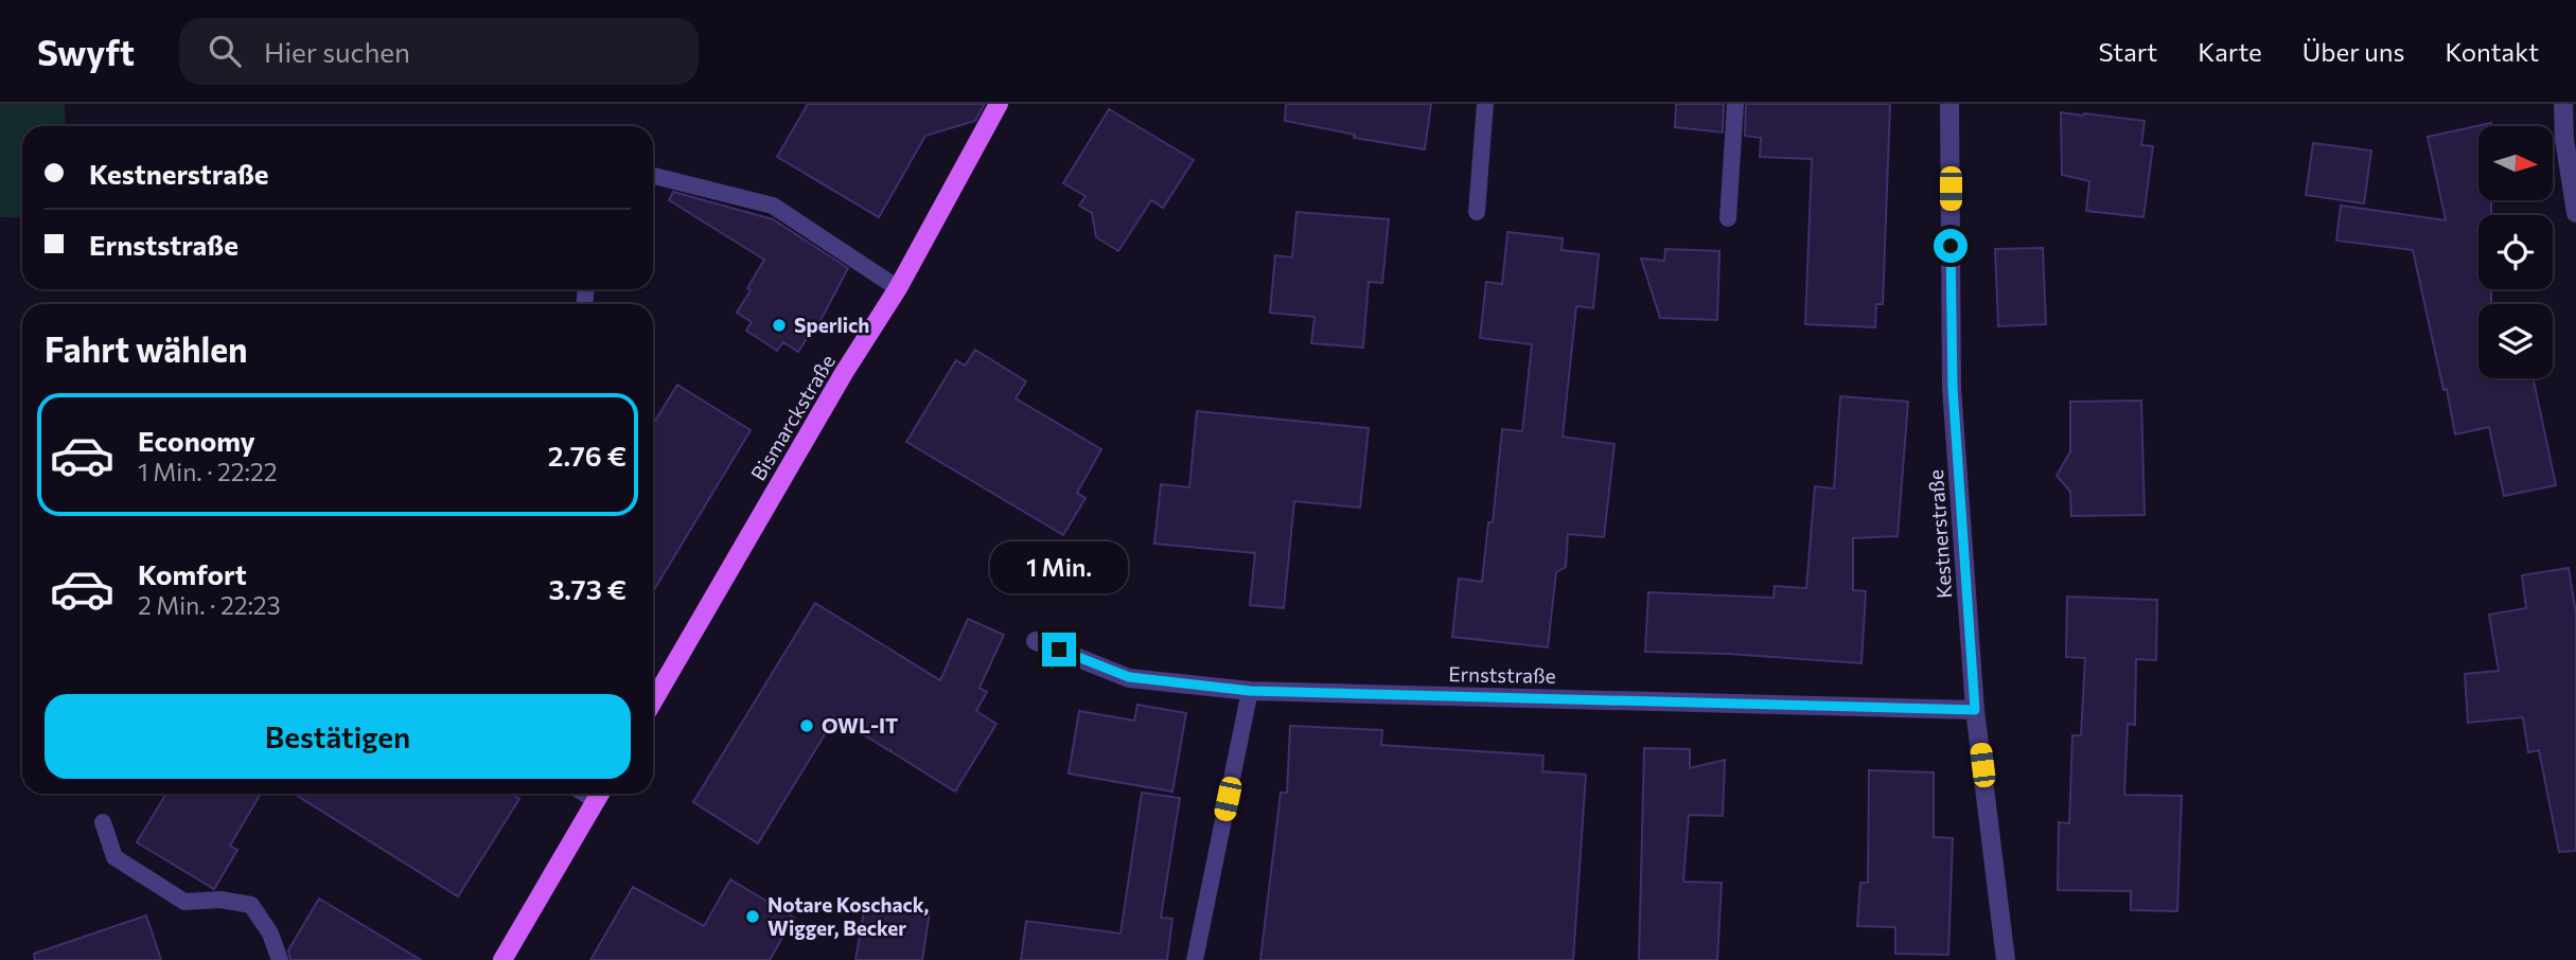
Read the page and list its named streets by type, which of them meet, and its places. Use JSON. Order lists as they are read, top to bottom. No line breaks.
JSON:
{"streets":{"main road":["Bismarckstraße"],"street":["Kestnerstraße","Ernststraße"]},"crossings":[["Kestnerstraße","Ernststraße"]],"places":["Sperlich","OWL-IT","Notare Koschack, Wigger, Becker"],"north":"right","page":{"header":"Swyft","search":"Hier suchen","nav":["Start","Karte","Über uns","Kontakt"],"banner":["Kestnerstraße","Ernststraße"],"heading":"Fahrt wählen","list":[{"name":"Economy","note":"1 Min. · 22:22","value":"2.76 €"},{"name":"Komfort","note":"2 Min. · 22:23","value":"3.73 €"}],"bubble":"1 Min.","buttons":"Bestätigen"}}
